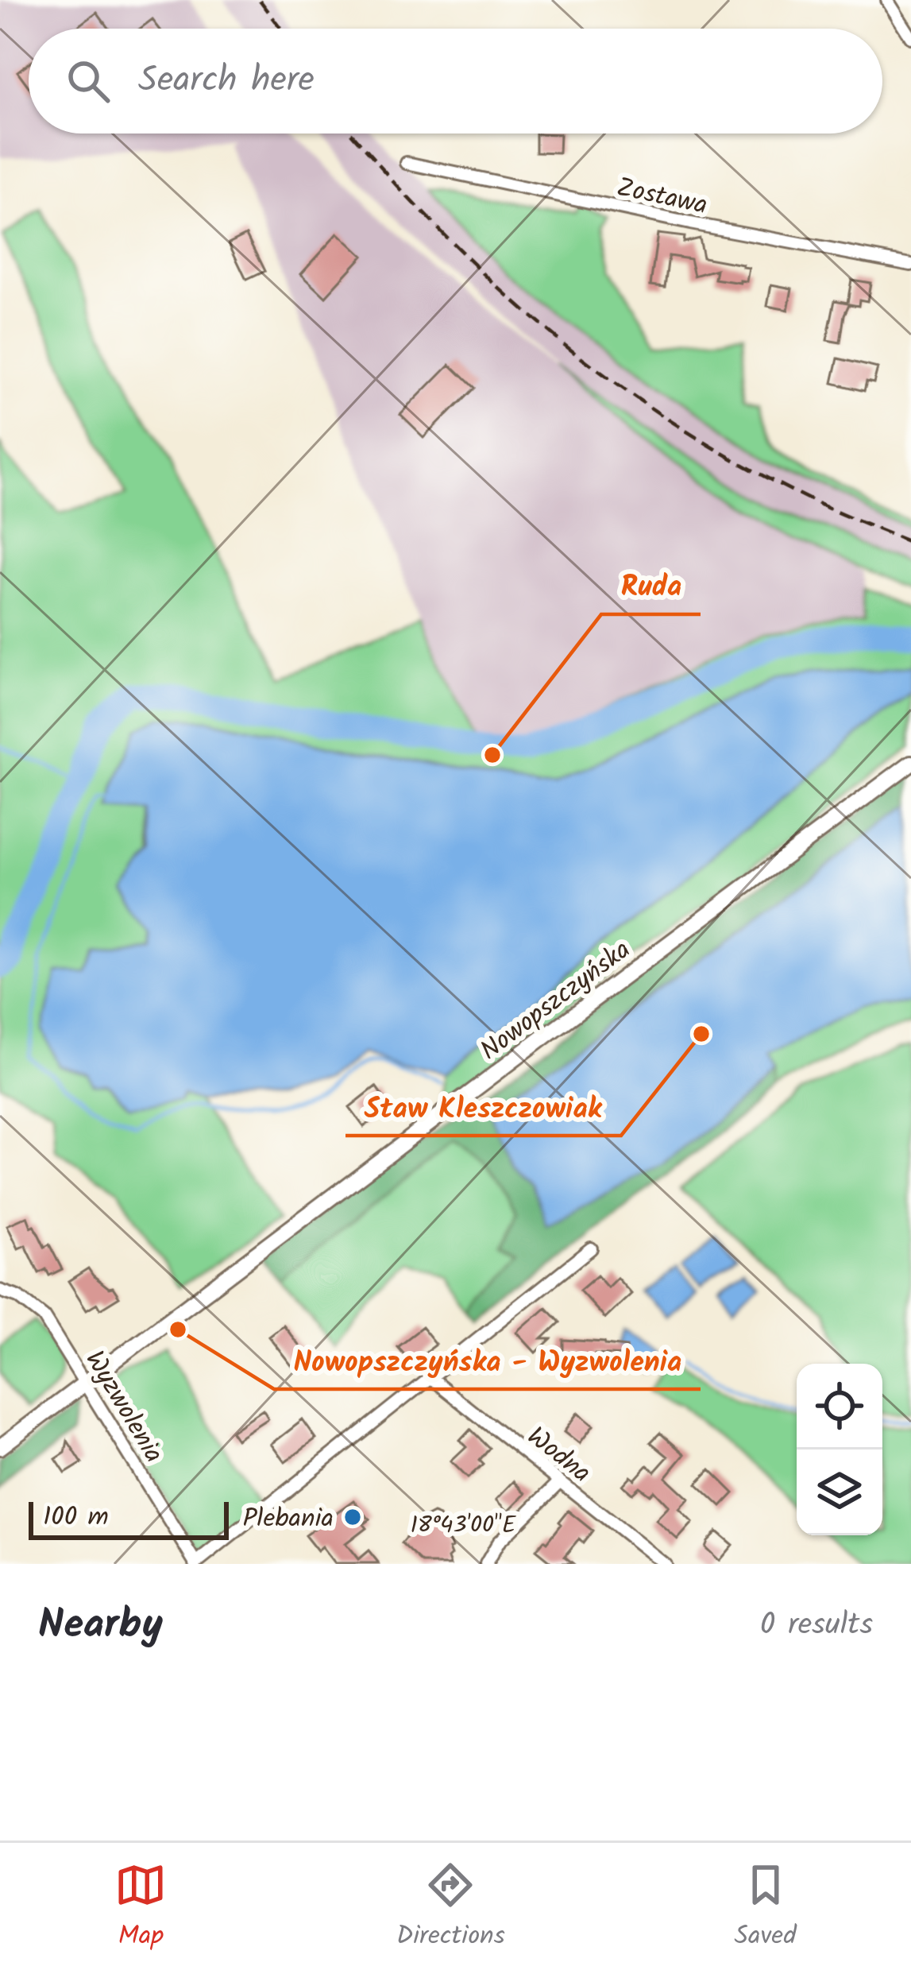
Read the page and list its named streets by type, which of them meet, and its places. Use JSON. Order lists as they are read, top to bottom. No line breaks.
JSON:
{"streets":{"main road":["Nowopszczyńska"],"street":["Zostawa","Wyzwolenia","Wodna"]},"crossings":[["Nowopszczyńska","Wyzwolenia"]],"places":["Ruda","Staw Kleszczowiak","Nowopszczyńska - Wyzwolenia","Plebania"],"scale_bar":"100 m","page":{"search":"Search here","scale":"100 m","heading":["Nearby","0 results"],"nav":["Map","Directions","Saved"]},"coordinates":["18°43'00\"E"]}
